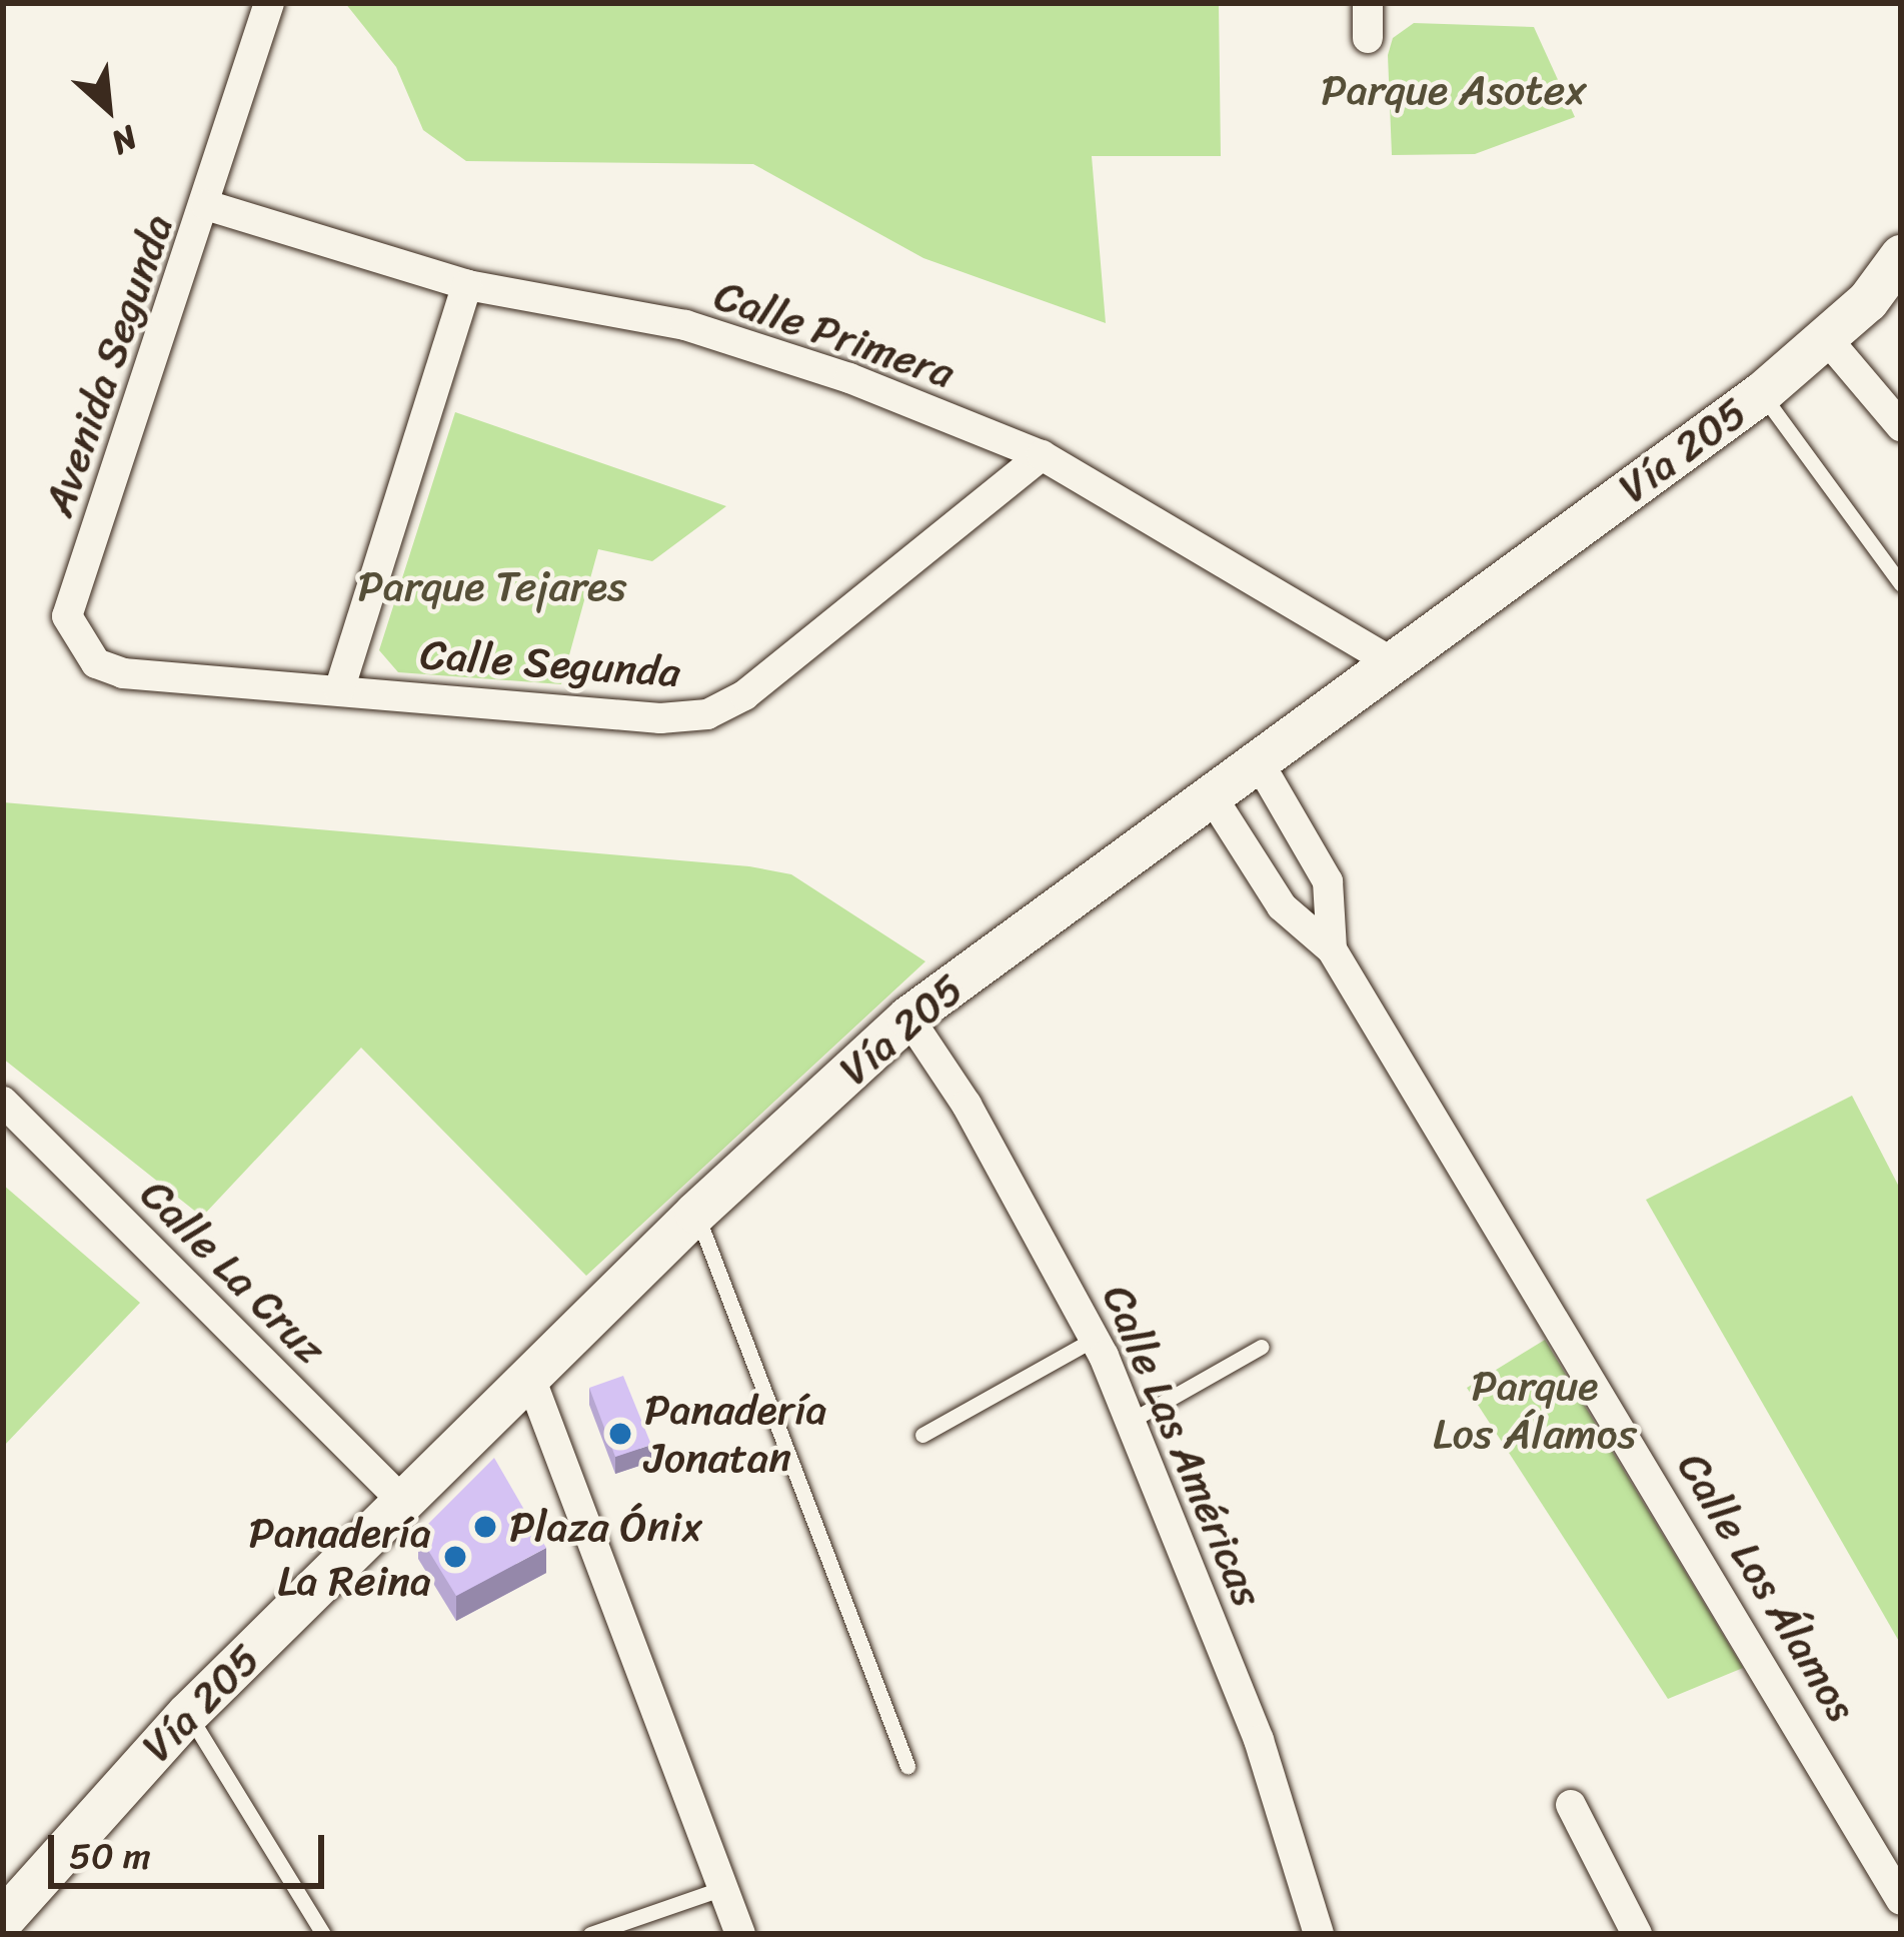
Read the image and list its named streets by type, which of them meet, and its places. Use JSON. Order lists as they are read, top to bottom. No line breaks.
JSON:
{"streets":{"main road":["Vía 205"],"street":["Calle Primera","Avenida Segunda","Calle Segunda","Calle La Cruz","Calle Las Américas","Calle Los Álamos"]},"crossings":[["Calle Primera","Avenida Segunda"],["Calle Primera","Vía 205"],["Calle Primera","Calle Segunda"],["Avenida Segunda","Calle Segunda"],["Vía 205","Calle La Cruz"],["Vía 205","Calle Las Américas"]],"parks":["Parque Asotex","Parque Tejares","Parque Los Álamos"],"places":["Panadería Jonatan","Plaza Ónix","Panadería La Reina"],"scale_bar":"50 m","north":"bottom right"}
